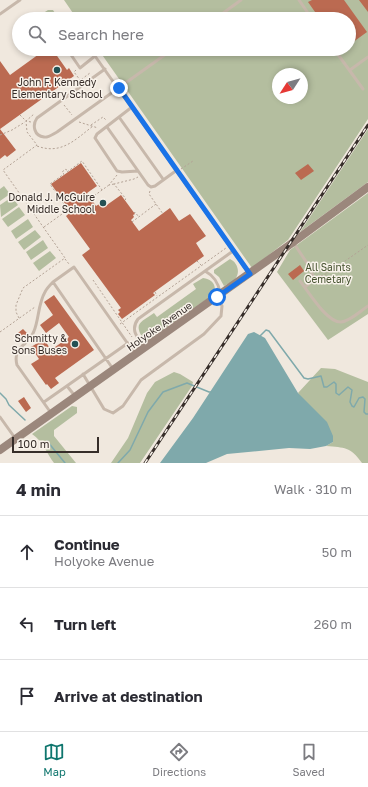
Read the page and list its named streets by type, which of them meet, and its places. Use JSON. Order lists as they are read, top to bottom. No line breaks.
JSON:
{"streets":{"street":["Holyoke Avenue"]},"parks":["All Saints Cemetary"],"places":["John F. Kennedy Elementary School","Donald J. McGuire Middle School","Schmitty & Sons Buses"],"scale_bar":"100 m","north":"bottom left","page":{"search":"Search here","scale":"100 m","heading":["4 min","Walk · 310 m"],"list":[["Continue","Holyoke Avenue","50 m"],["Turn left","260 m"],"Arrive at destination"],"nav":["Map","Directions","Saved"]}}
